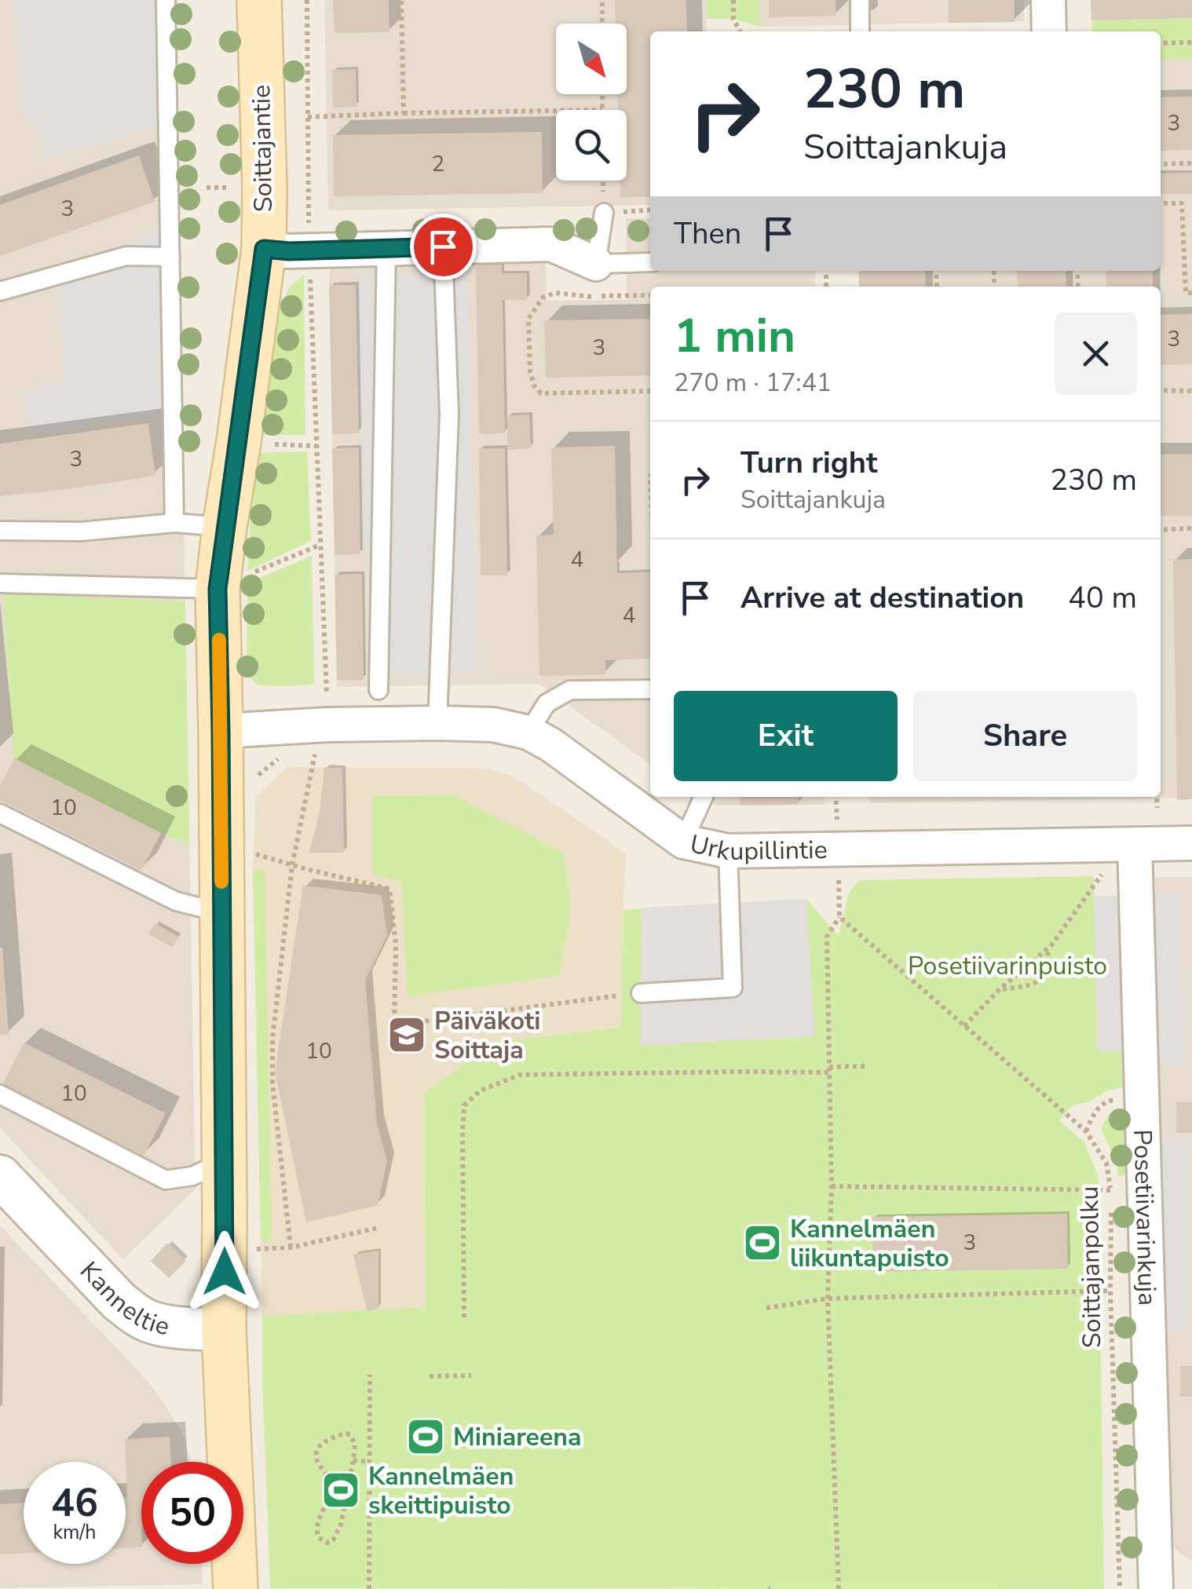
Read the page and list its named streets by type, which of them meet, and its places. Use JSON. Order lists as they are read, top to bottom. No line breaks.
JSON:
{"streets":{"main road":["Soittajantie"],"street":["Urkupillintie","Posetiivarinkuja","Kanneltie"],"path":["Soittajanpolku"]},"crossings":[["Soittajantie","Urkupillintie"],["Soittajantie","Kanneltie"],["Urkupillintie","Posetiivarinkuja"]],"parks":["Posetiivarinpuisto"],"places":{"school or university":["Päiväkoti Soittaja"],"sports":["Kannelmäen liikuntapuisto","Miniareena","Kannelmäen skeittipuisto"]},"house_numbers":["3","2","3","3","3","3","4","4","10","10","10","3"],"north":"bottom right","page":{"turn":["230 m","Soittajankuja"],"then":"Then","heading":["1 min","270 m · 17:41"],"list":[{"name":"Turn right","note":"Soittajankuja","value":"230 m"},{"name":"Arrive at destination","value":"40 m"}],"buttons":["Exit","Share"],"speed":"46 km/h","limit":"50"}}
